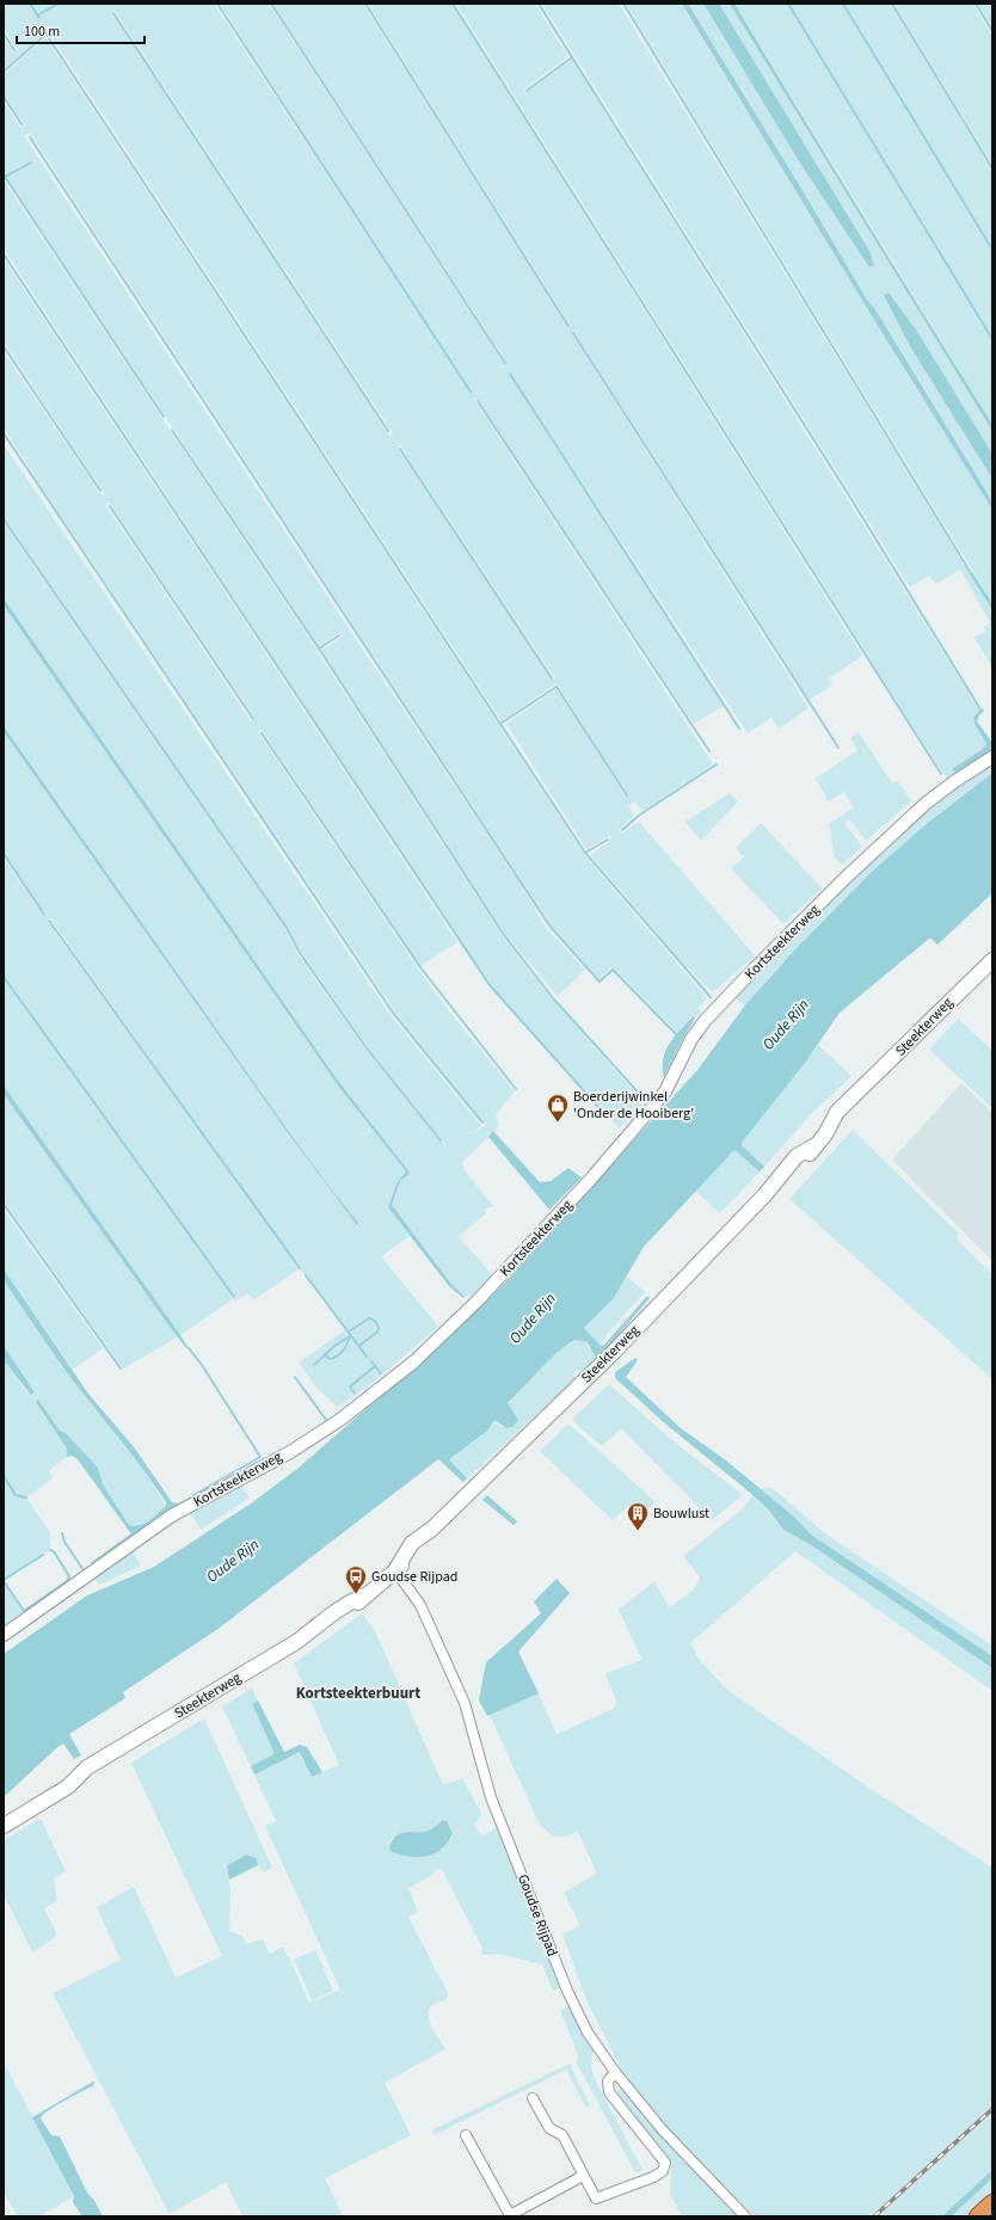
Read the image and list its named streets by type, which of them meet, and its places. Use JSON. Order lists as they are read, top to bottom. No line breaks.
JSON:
{"streets":{"main road":["Steekterweg"],"street":["Kortsteekterweg","Goudse Rijpad"]},"crossings":[["Steekterweg","Goudse Rijpad"]],"districts":["Kortsteekterbuurt"],"water":["Oude Rijn"],"places":{"shop":["Boerderijwinkel 'Onder de Hooiberg'"],"building":["Bouwlust"],"bus stop":["Goudse Rijpad"]},"scale_bar":"100 m"}
